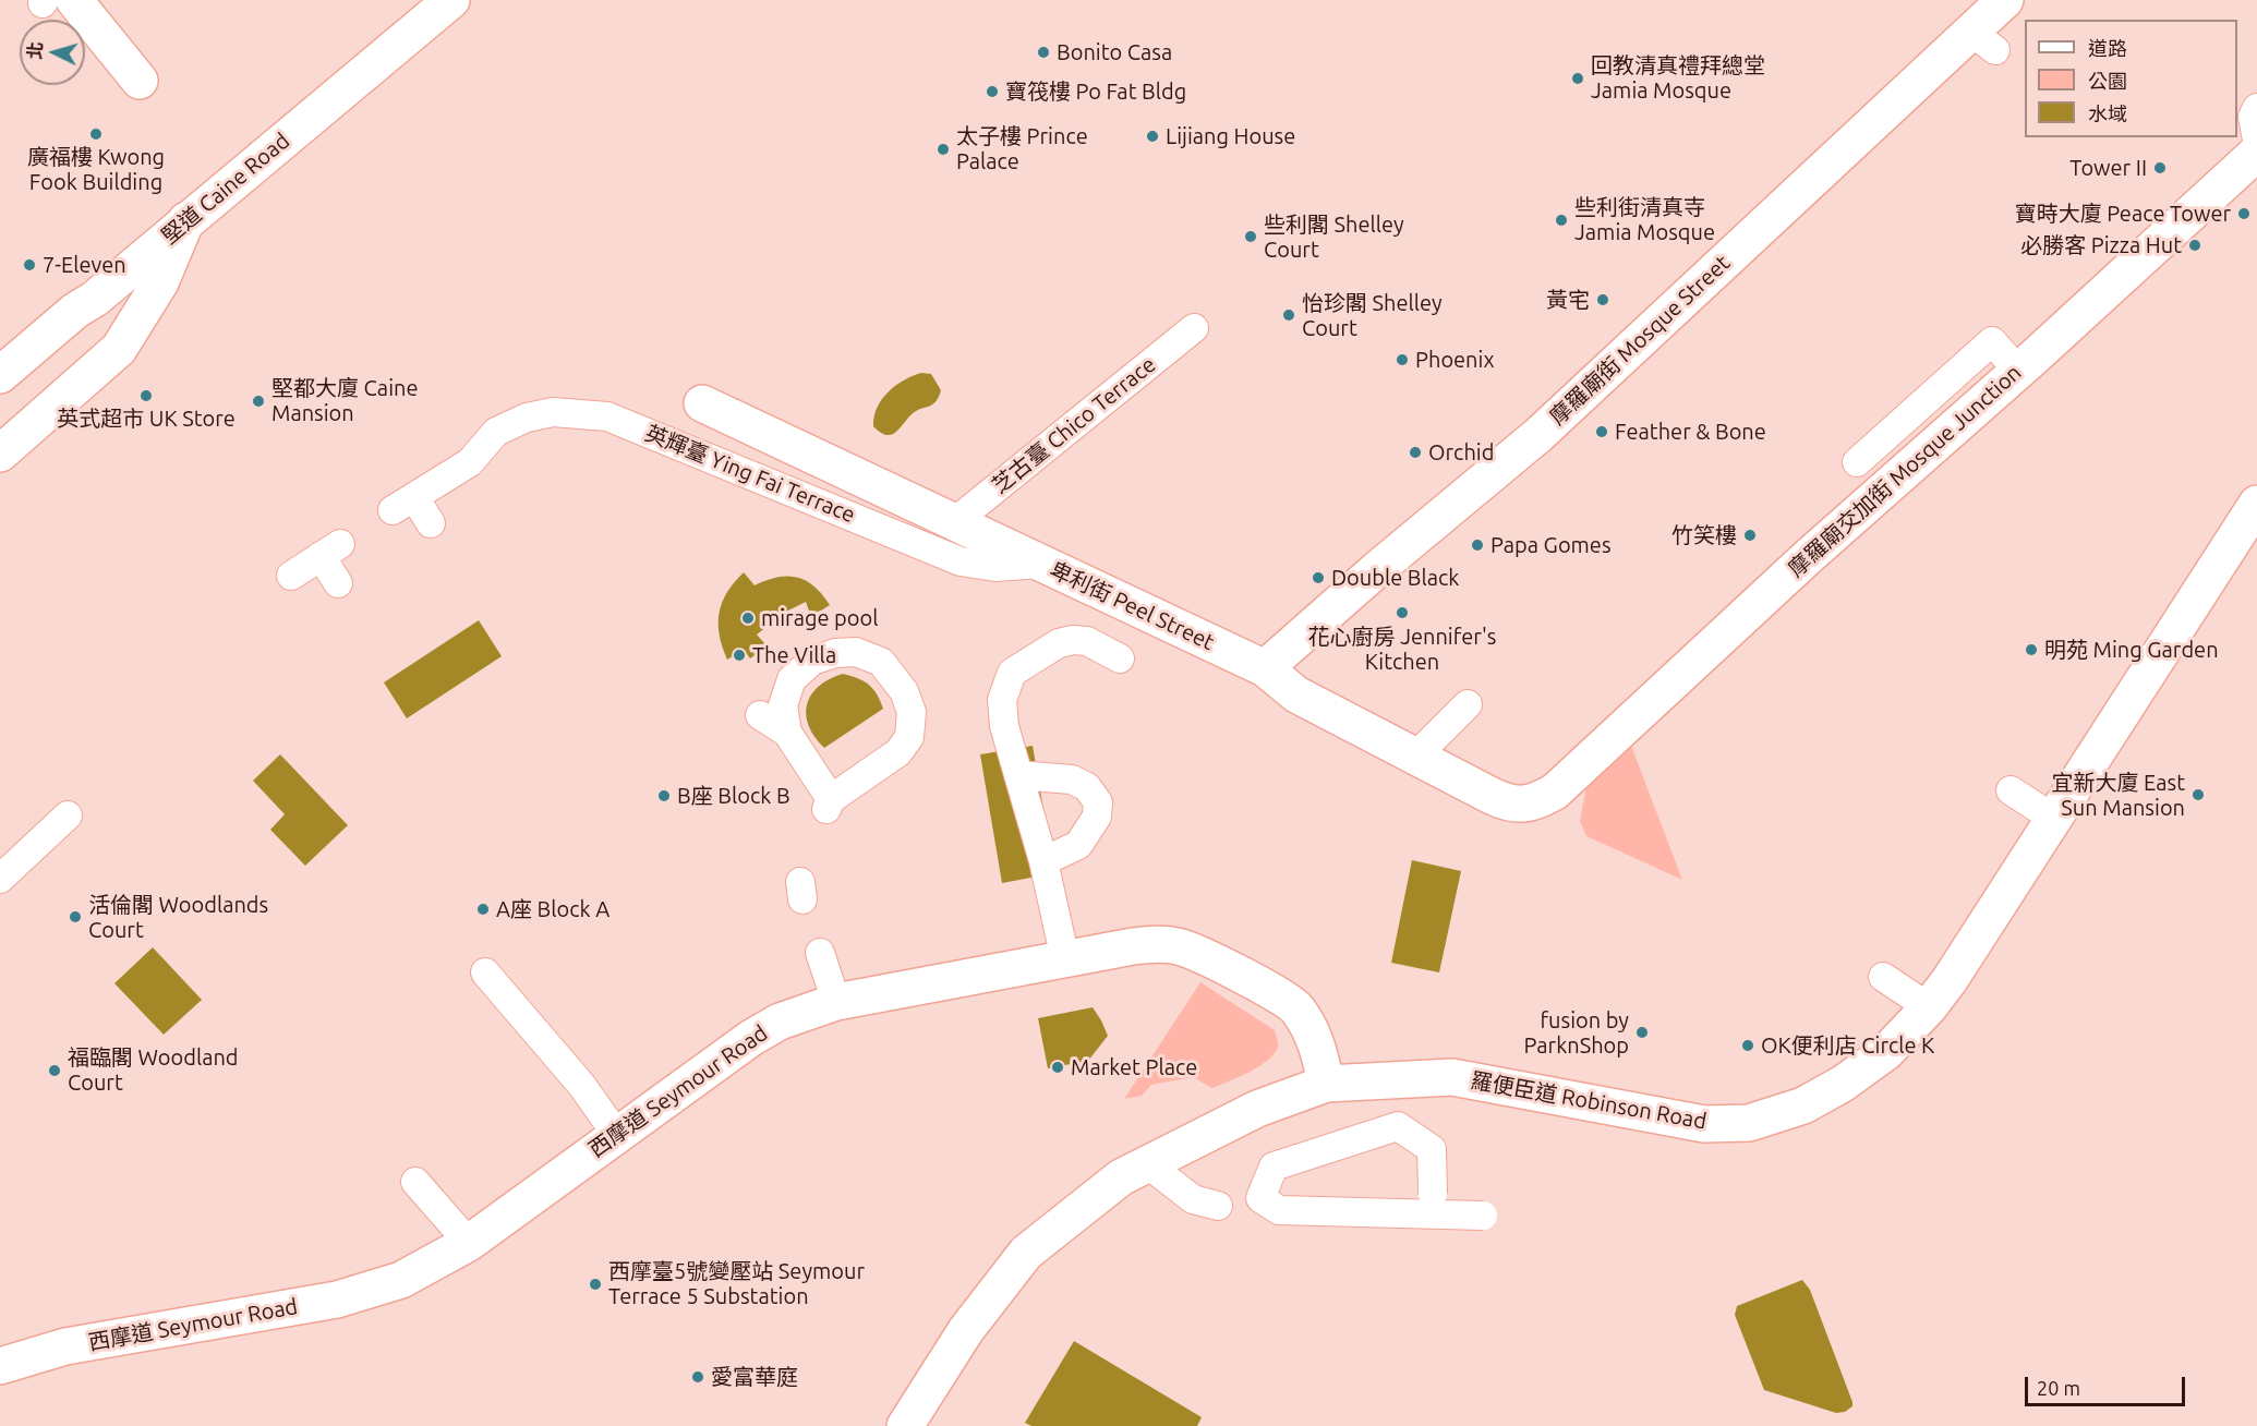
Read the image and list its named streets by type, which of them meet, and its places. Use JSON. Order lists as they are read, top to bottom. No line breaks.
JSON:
{"streets":{"street":["堅道 Caine Road","摩羅廟街 Mosque Street","摩羅廟交加街 Mosque Junction","卑利街 Peel Street","西摩道 Seymour Road","羅便臣道 Robinson Road"],"lane":["芝古臺 Chico Terrace","英輝臺 Ying Fai Terrace"]},"crossings":[["摩羅廟街 Mosque Street","卑利街 Peel Street"],["芝古臺 Chico Terrace","卑利街 Peel Street"],["摩羅廟交加街 Mosque Junction","卑利街 Peel Street"],["英輝臺 Ying Fai Terrace","卑利街 Peel Street"],["西摩道 Seymour Road","羅便臣道 Robinson Road"]],"places":["Bonito Casa","回教清真禮拜總堂 Jamia Mosque","寶筏樓 Po Fat Bldg","廣福樓 Kwong Fook Building","Lijiang House","太子樓 Prince Palace","Tower II","寶時大廈 Peace Tower","些利街清真寺 Jamia Mosque","些利閣 Shelley Court","必勝客 Pizza Hut","7-Eleven","黃宅","怡珍閣 Shelley Court","Phoenix","英式超市 UK Store","堅都大廈 Caine Mansion","Feather & Bone","Orchid","竹笑樓","Papa Gomes","Double Black","花心廚房 Jennifer's Kitchen","mirage pool","明苑 Ming Garden","The Villa","宜新大廈 East Sun Mansion","B座 Block B","A座 Block A","活倫閣 Woodlands Court","fusion by ParknShop","OK便利店 Circle K","Market Place","福臨閣 Woodland Court","西摩臺5號變壓站 Seymour Terrace 5 Substation","愛富華庭"],"legend":["道路","公園","水域"],"scale_bar":"20 m","north":"left"}
